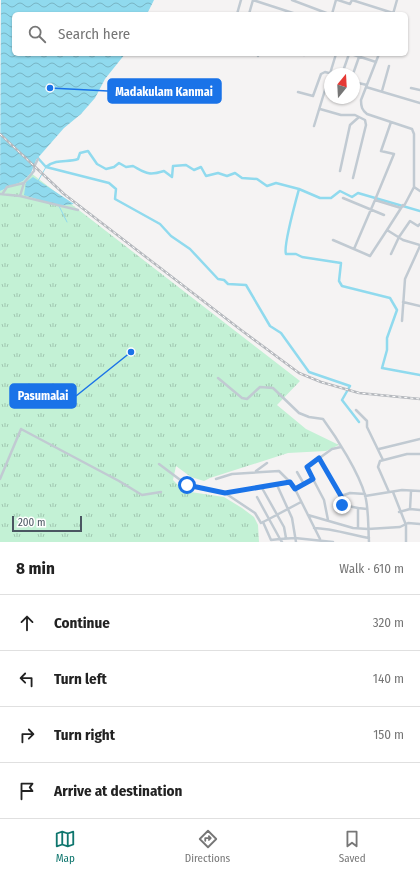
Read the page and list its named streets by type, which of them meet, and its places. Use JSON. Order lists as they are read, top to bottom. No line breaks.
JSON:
{"places":["Madakulam Kanmai","Pasumalai"],"scale_bar":"200 m","north":"top","page":{"search":"Search here","scale":"200 m","heading":["8 min","Walk · 610 m"],"list":[["Continue","320 m"],["Turn left","140 m"],["Turn right","150 m"],"Arrive at destination"],"nav":["Map","Directions","Saved"]}}
